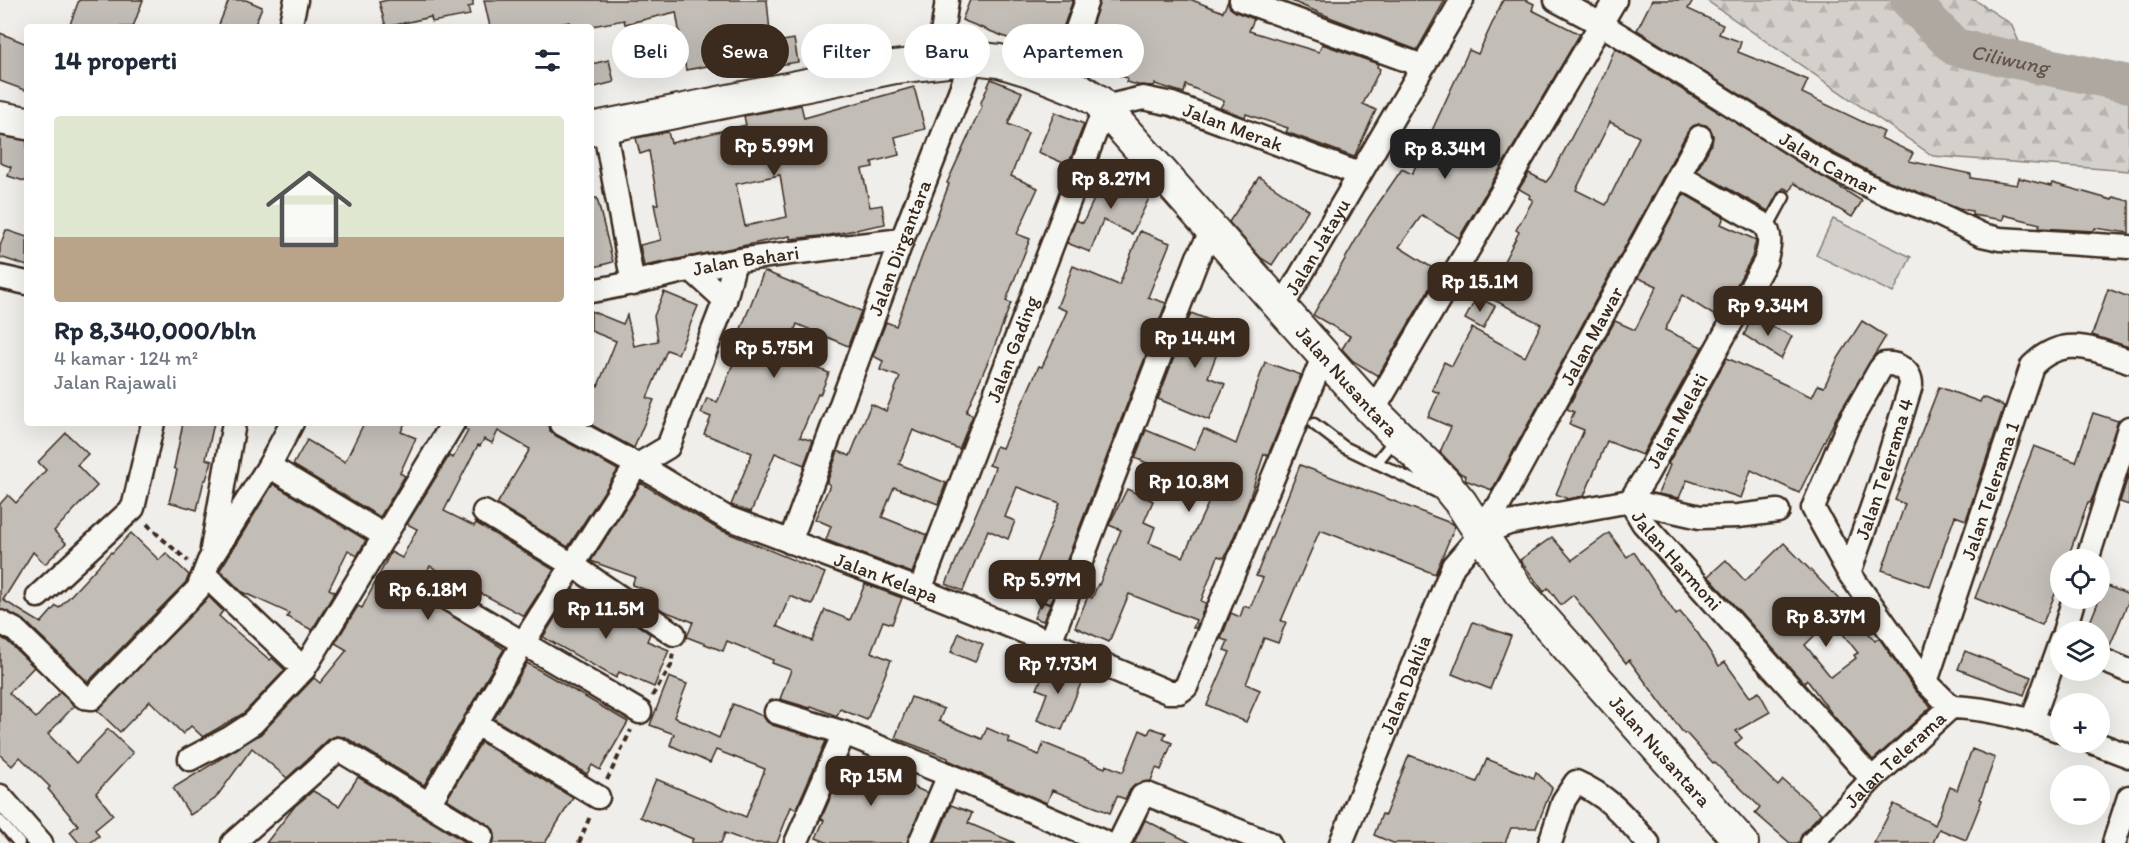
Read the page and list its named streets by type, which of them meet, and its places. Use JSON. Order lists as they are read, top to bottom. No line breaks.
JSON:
{"streets":{"main road":["Jalan Nusantara"],"street":["Jalan Merak","Jalan Camar","Jalan Jatayu","Jalan Dirgantara","Jalan Bahari","Jalan Mawar","Jalan Gading","Jalan Melati","Jalan Telerama 4","Jalan Telerama 1","Jalan Harmoni","Jalan Kelapa","Jalan Dahlia","Jalan Telerama"]},"crossings":[["Jalan Merak","Jalan Jatayu"],["Jalan Merak","Jalan Gading"],["Jalan Merak","Jalan Nusantara"],["Jalan Jatayu","Jalan Nusantara"],["Jalan Dirgantara","Jalan Bahari"],["Jalan Dirgantara","Jalan Kelapa"],["Jalan Mawar","Jalan Nusantara"],["Jalan Mawar","Jalan Dahlia"],["Jalan Gading","Jalan Nusantara"],["Jalan Gading","Jalan Kelapa"],["Jalan Nusantara","Jalan Kelapa"],["Jalan Nusantara","Jalan Dahlia"],["Jalan Melati","Jalan Harmoni"],["Jalan Harmoni","Jalan Telerama"]],"water":["Ciliwung"],"page":{"chip":["Beli","Sewa","Filter","Baru","Apartemen"],"heading":"14 properti","list":[{"name":"Rp 8,340,000/bln","note":"4 kamar · 124 m² · Jalan Rajawali"}],"price":["Rp 5.99M","Rp 8.34M","Rp 8.27M","Rp 15.1M","Rp 9.34M","Rp 14.4M","Rp 5.75M","Rp 10.8M","Rp 5.97M","Rp 6.18M","Rp 11.5M","Rp 8.37M","Rp 7.73M","Rp 15M"],"map_buttons":["+","−"]}}
